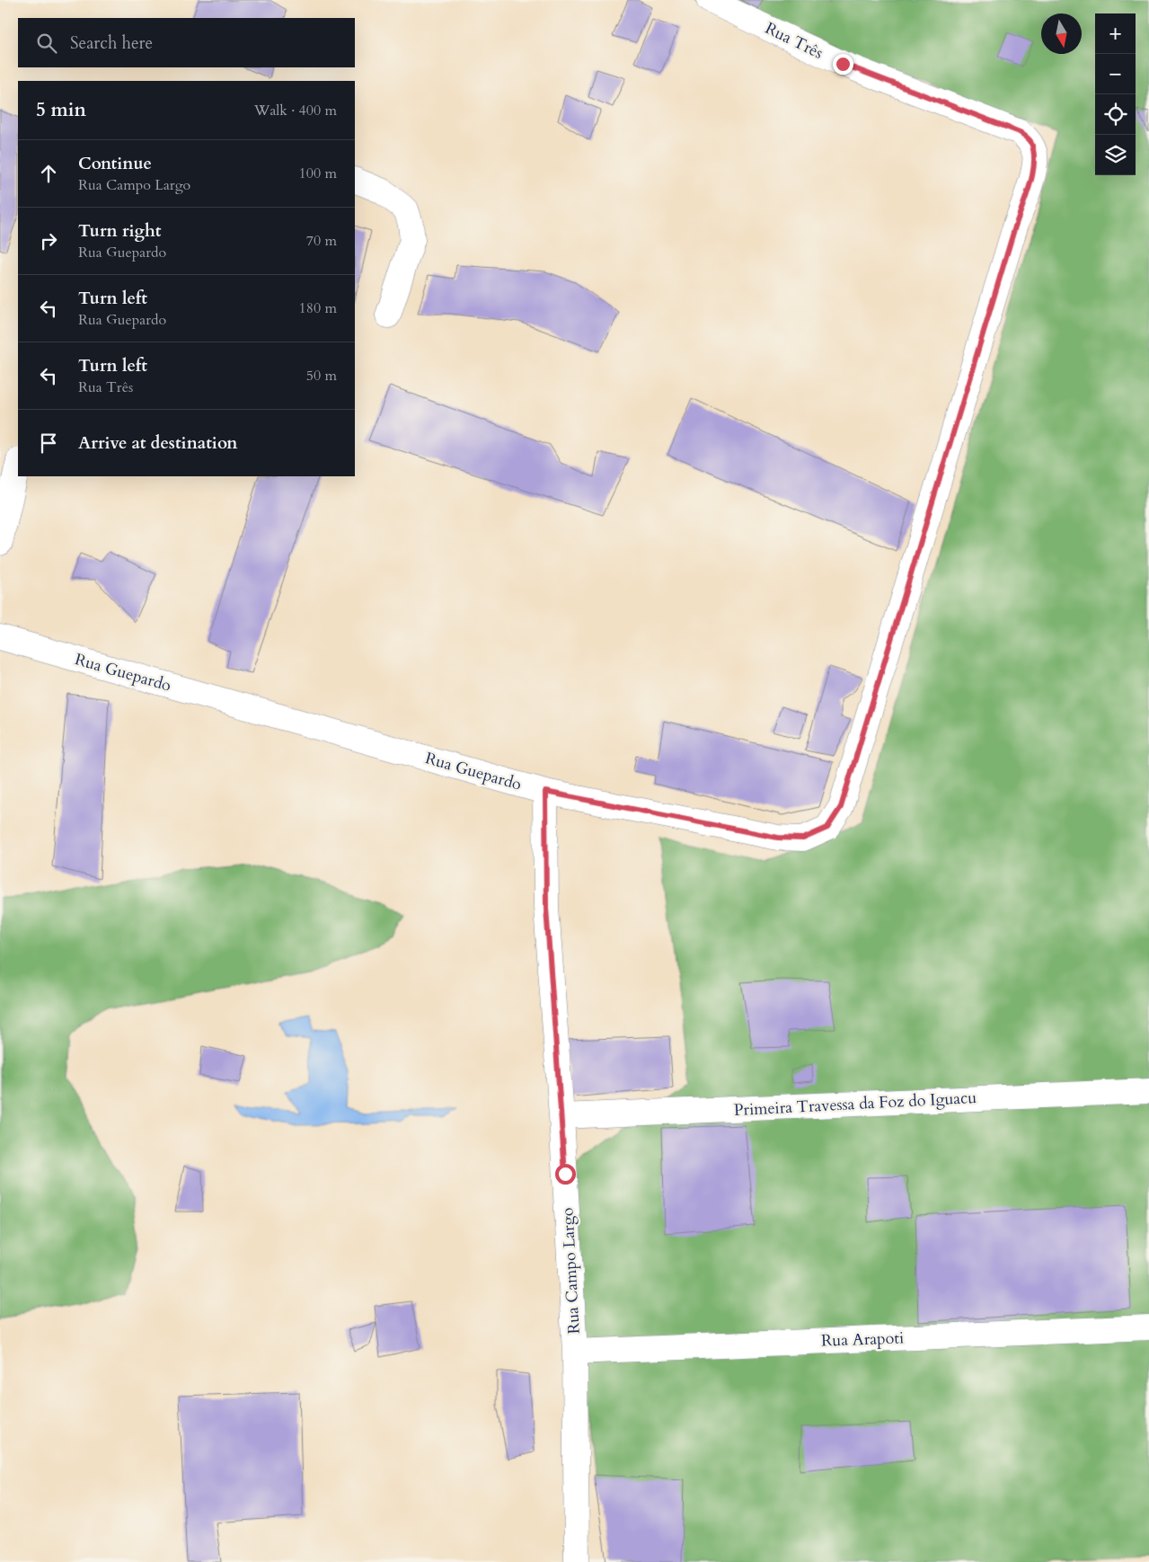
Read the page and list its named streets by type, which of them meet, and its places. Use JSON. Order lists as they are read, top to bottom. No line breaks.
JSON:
{"streets":{"street":["Rua Três","Rua Guepardo","Primeira Travessa da Foz do Iguacu","Rua Campo Largo","Rua Arapoti"]},"crossings":[["Rua Três","Rua Guepardo"],["Rua Guepardo","Rua Campo Largo"],["Primeira Travessa da Foz do Iguacu","Rua Campo Largo"],["Rua Campo Largo","Rua Arapoti"]],"north":"bottom","page":{"map_buttons":["+","−"],"search":"Search here","heading":["5 min","Walk · 400 m"],"list":[["Continue","Rua Campo Largo","100 m"],["Turn right","Rua Guepardo","70 m"],["Turn left","Rua Guepardo","180 m"],["Turn left","Rua Três","50 m"],"Arrive at destination"]}}
